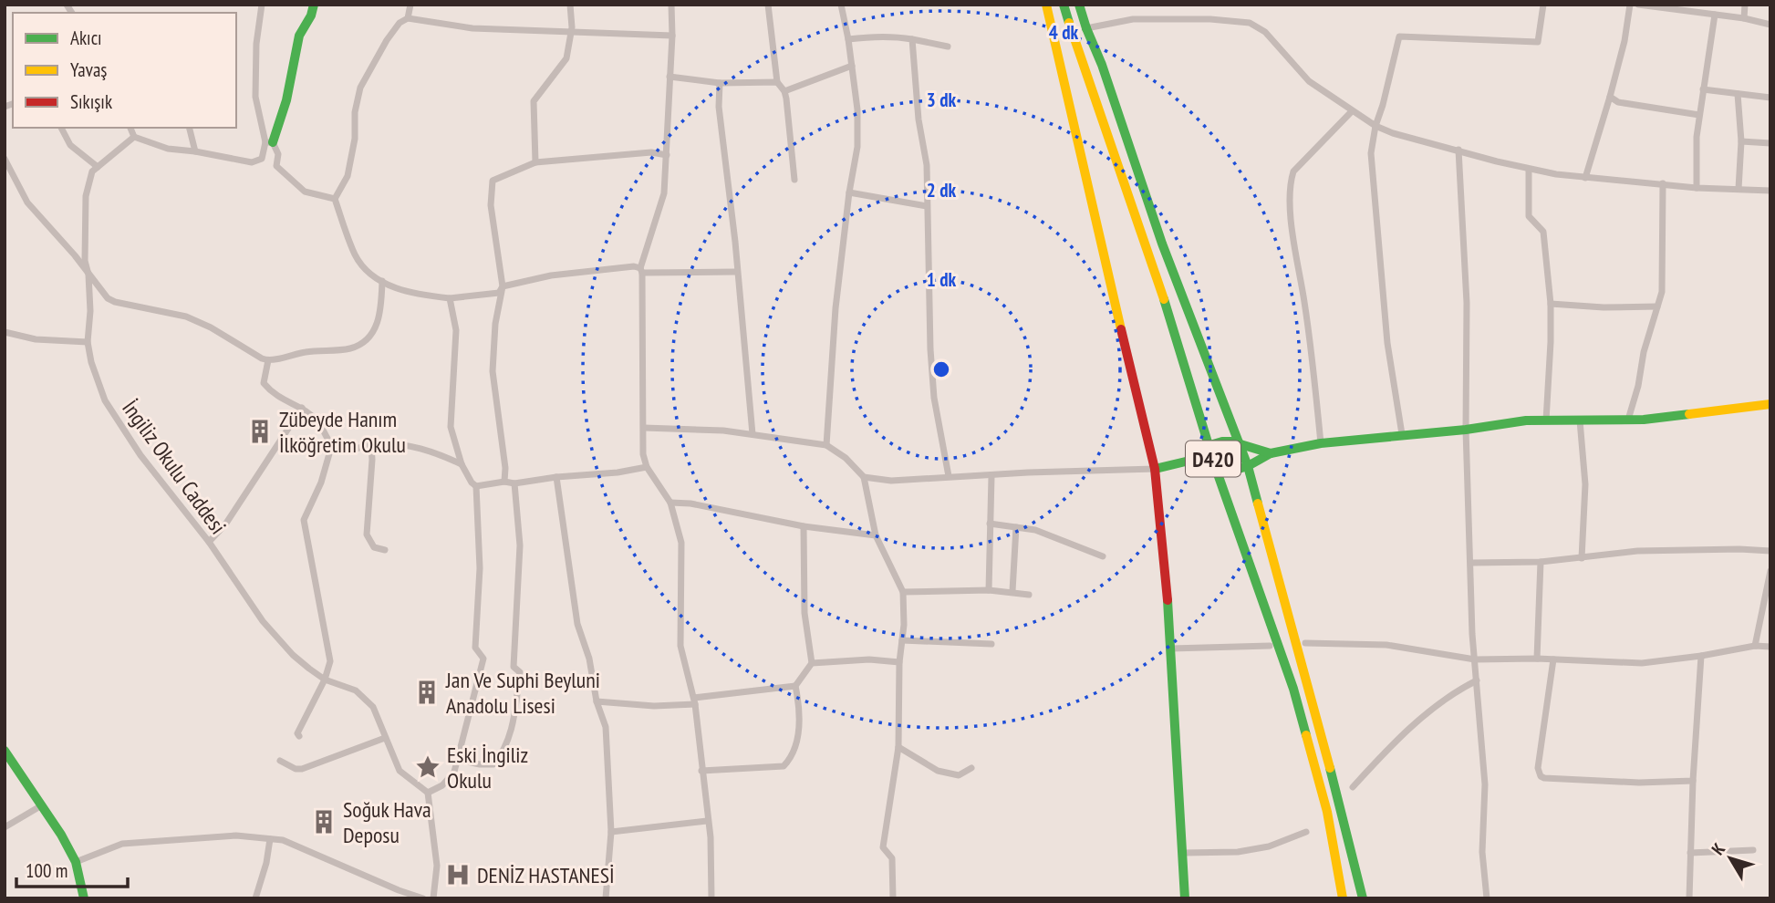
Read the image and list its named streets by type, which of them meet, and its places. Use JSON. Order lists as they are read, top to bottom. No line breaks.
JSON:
{"streets":{"main road":["D420"],"street":["İngiliz Okulu Caddesi"]},"places":{"building":["Zübeyde Hanım İlköğretim Okulu","Jan Ve Suphi Beyluni Anadolu Lisesi","Soğuk Hava Deposu"],"place":["Eski İngiliz Okulu"],"hospital":["DENİZ HASTANESİ"]},"legend":["Akıcı","Yavaş","Sıkışık"],"scale_bar":"100 m","north":"top left","rings":["4 dk","3 dk","2 dk","1 dk"]}
